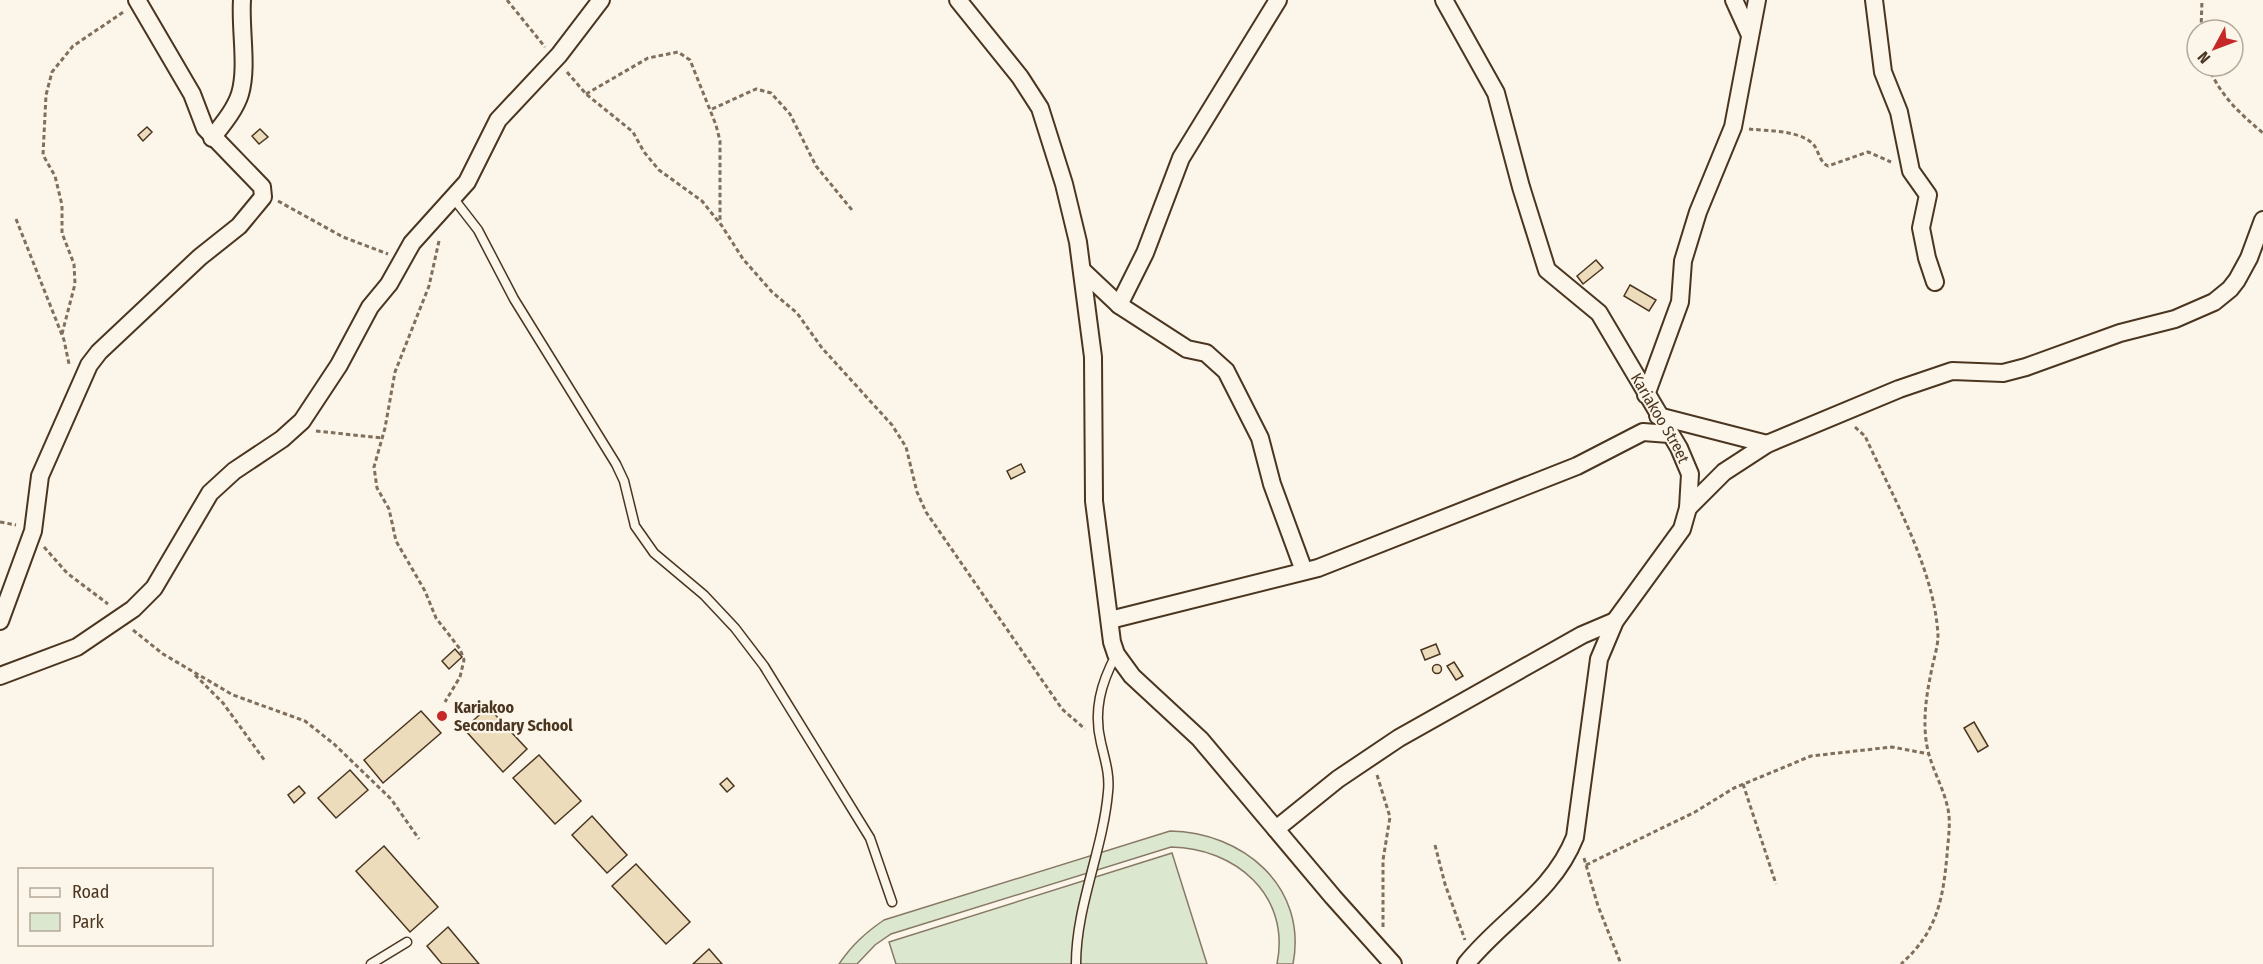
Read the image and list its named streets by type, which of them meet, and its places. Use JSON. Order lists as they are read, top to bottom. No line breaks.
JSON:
{"streets":{"street":["Kariakoo Street"]},"places":["Kariakoo Secondary School"],"legend":["Road","Park"],"north":"bottom left"}
